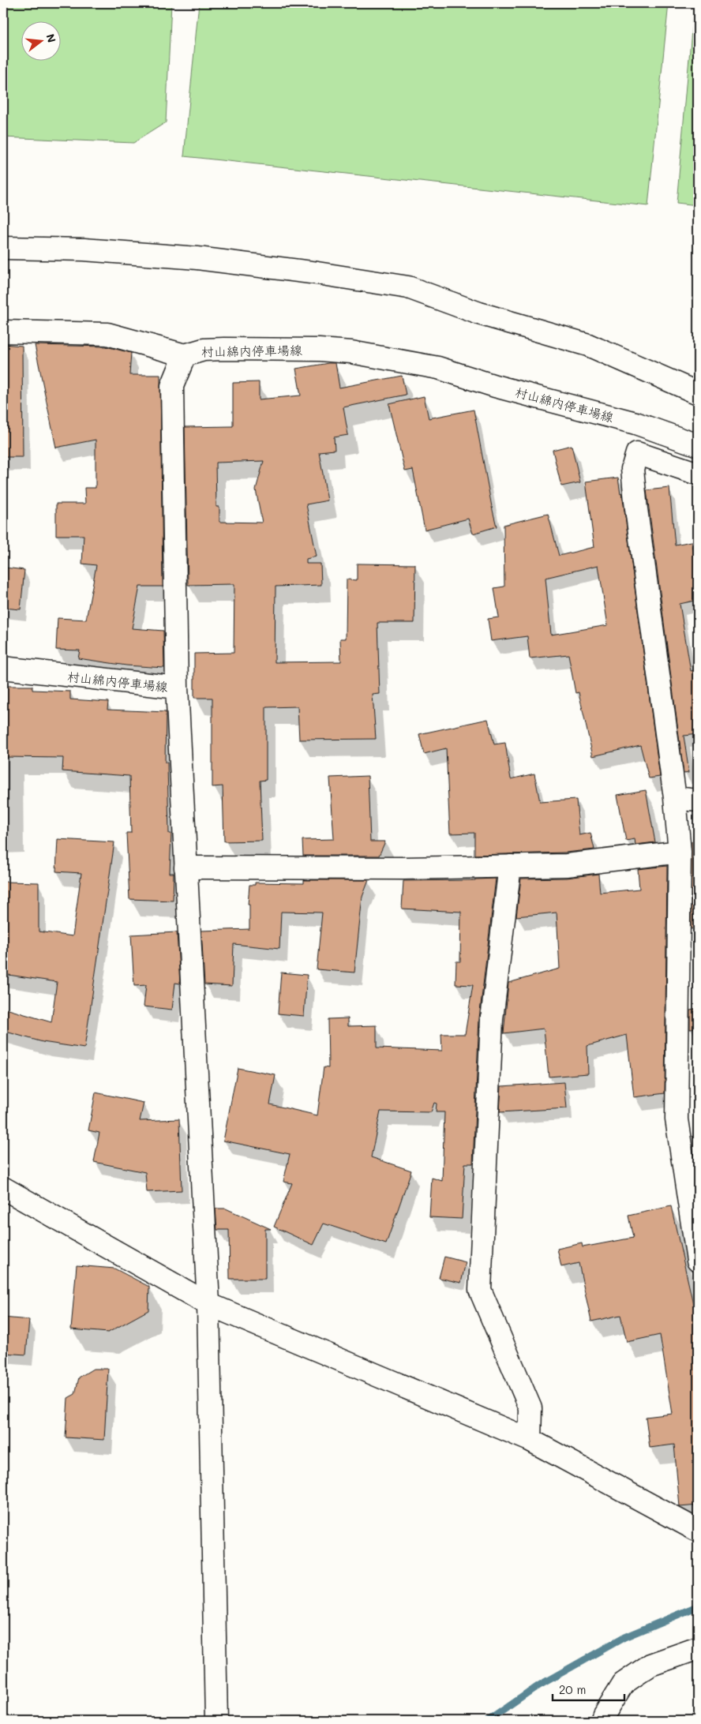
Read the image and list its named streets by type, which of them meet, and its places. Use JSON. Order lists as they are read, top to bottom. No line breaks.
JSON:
{"streets":{"street":["村山綿内停車場線"]},"scale_bar":"20 m","north":"right"}
